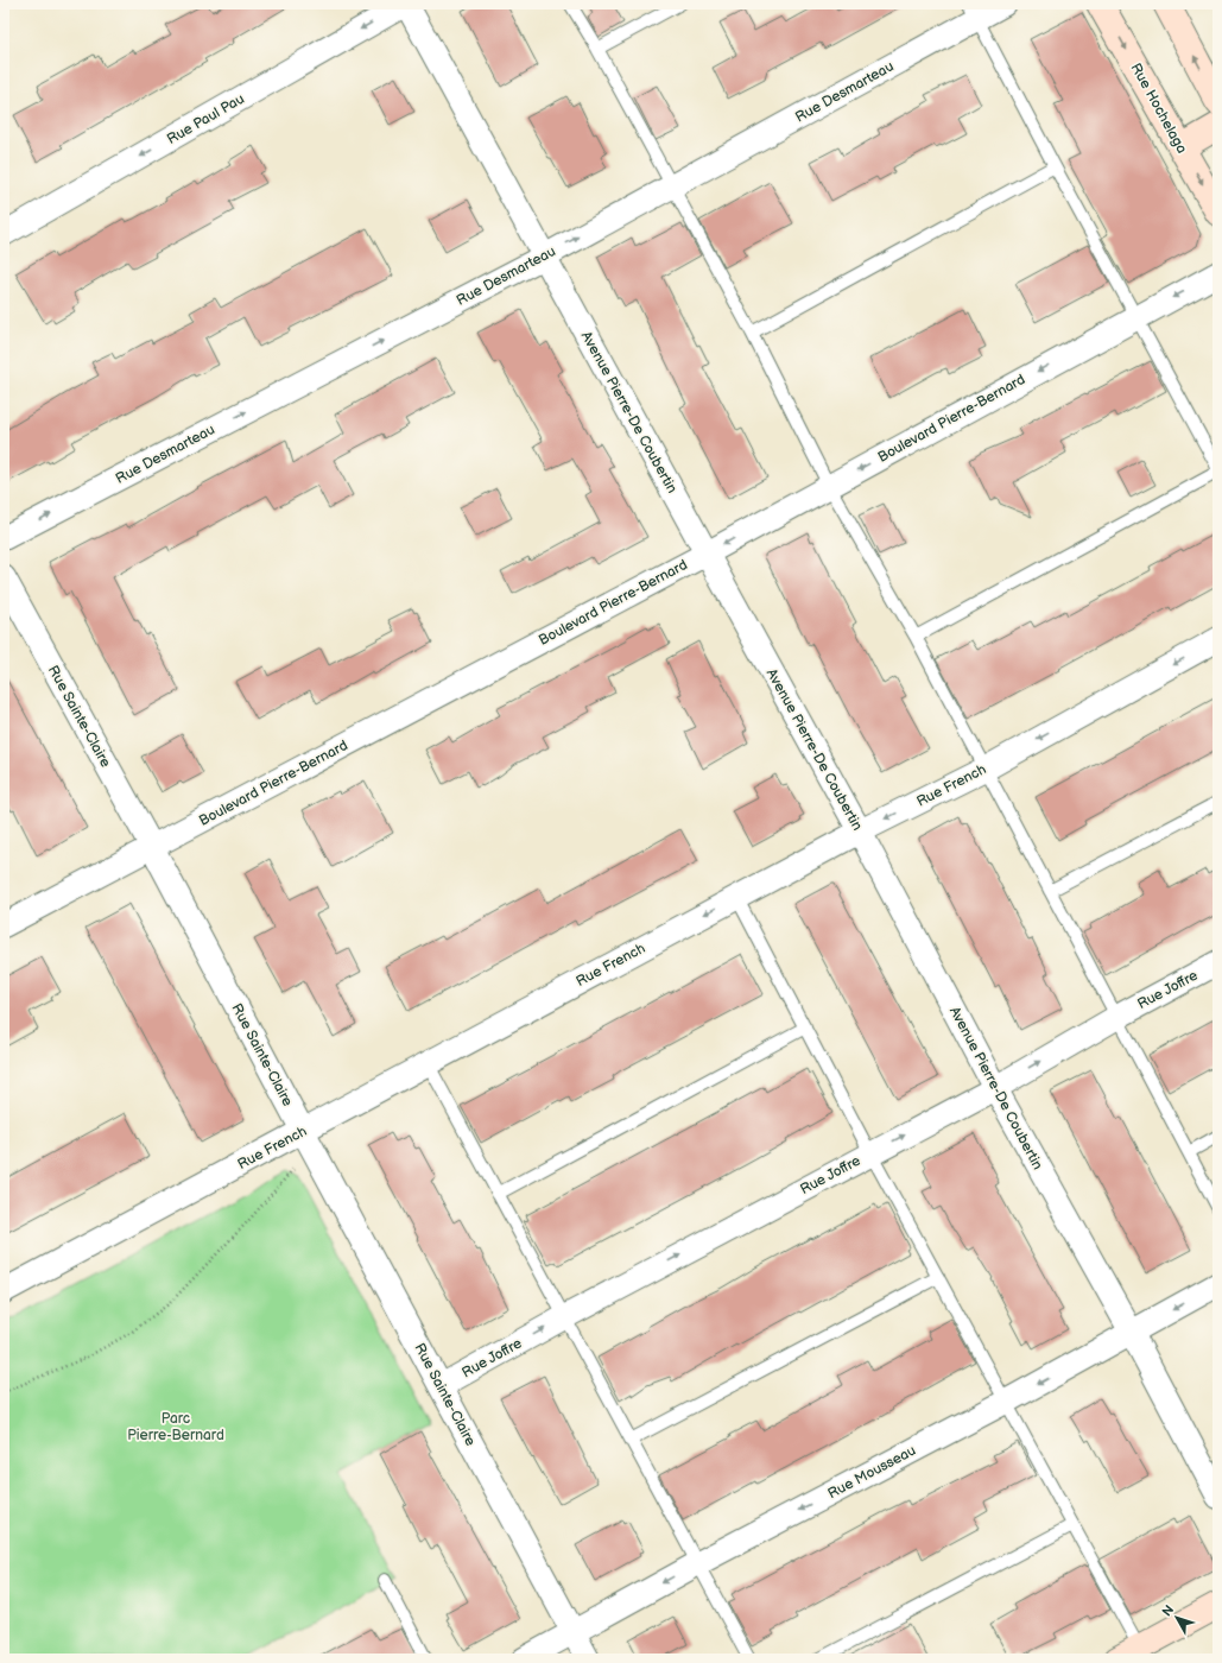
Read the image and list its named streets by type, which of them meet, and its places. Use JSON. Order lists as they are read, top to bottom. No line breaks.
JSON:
{"streets":{"main road":["Rue Hochelaga"],"street":["Rue Desmarteau","Rue Paul Pau","Avenue Pierre-De Coubertin","Boulevard Pierre-Bernard","Rue Sainte-Claire","Rue French","Rue Joffre","Rue Mousseau"]},"crossings":[["Rue Desmarteau","Avenue Pierre-De Coubertin"],["Rue Paul Pau","Avenue Pierre-De Coubertin"],["Avenue Pierre-De Coubertin","Boulevard Pierre-Bernard"],["Avenue Pierre-De Coubertin","Rue French"],["Avenue Pierre-De Coubertin","Rue Joffre"],["Avenue Pierre-De Coubertin","Rue Mousseau"],["Boulevard Pierre-Bernard","Rue Sainte-Claire"],["Rue Sainte-Claire","Rue French"],["Rue Sainte-Claire","Rue Joffre"],["Rue Sainte-Claire","Rue Mousseau"]],"one_way":["Rue Desmarteau","Rue Paul Pau","Boulevard Pierre-Bernard","Rue French","Rue Joffre","Rue Mousseau"],"parks":["Parc Pierre-Bernard"],"north":"top left"}
